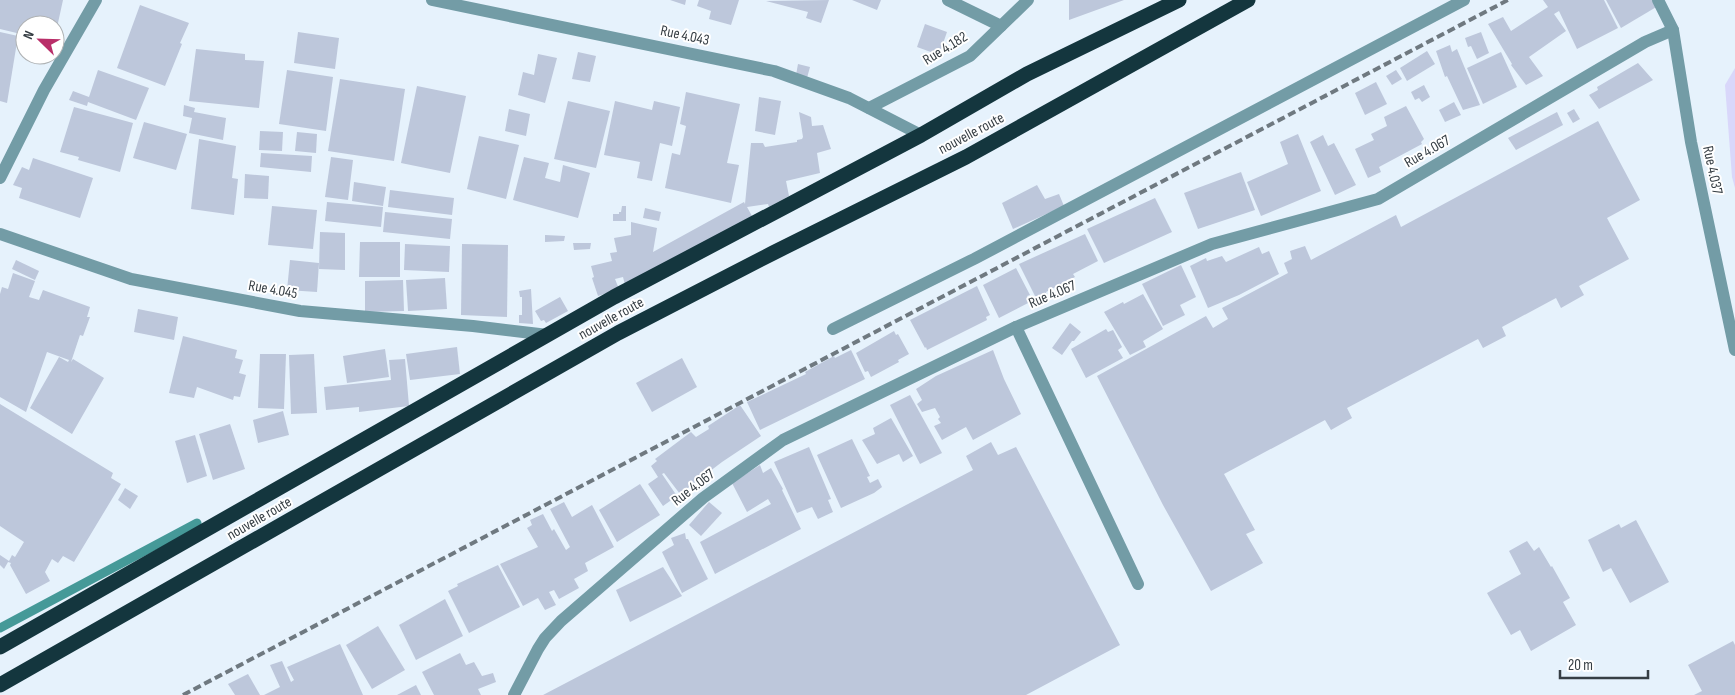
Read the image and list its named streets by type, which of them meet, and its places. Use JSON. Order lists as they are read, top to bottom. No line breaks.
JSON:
{"streets":{"highway":["nouvelle route"],"street":["Rue 4.043","Rue 4.182","Rue 4.067","Rue 4.037","Rue 4.045"]},"crossings":[["Rue 4.043","Rue 4.182"],["Rue 4.043","nouvelle route"],["nouvelle route","Rue 4.045"],["Rue 4.067","Rue 4.037"]],"scale_bar":"20 m","north":"top left"}
